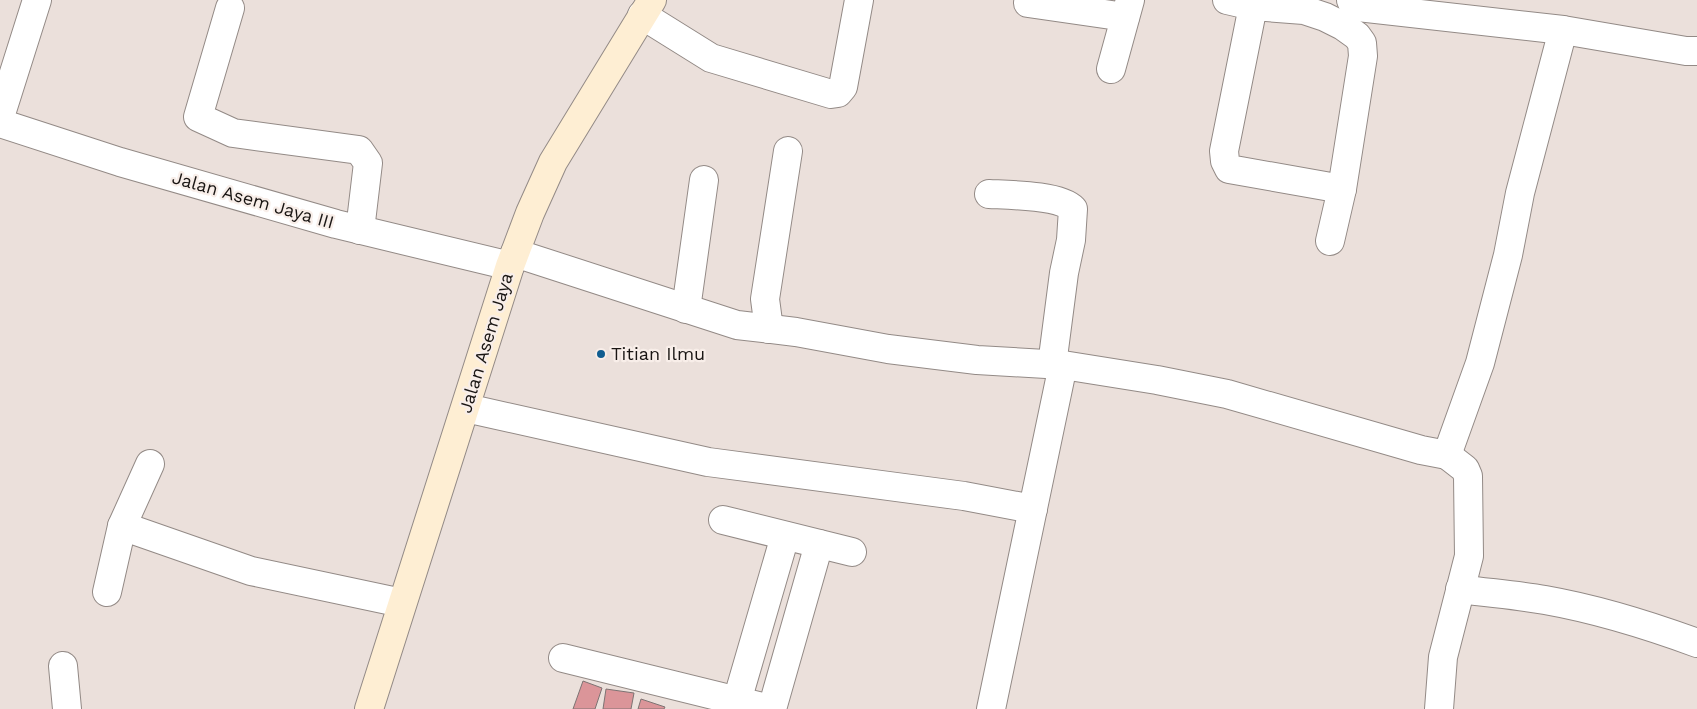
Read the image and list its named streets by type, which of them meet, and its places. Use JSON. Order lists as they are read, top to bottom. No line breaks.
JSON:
{"streets":{"main road":["Jalan Asem Jaya"],"street":["Jalan Asem Jaya III"]},"crossings":[["Jalan Asem Jaya III","Jalan Asem Jaya"]],"places":["Titian Ilmu"]}
